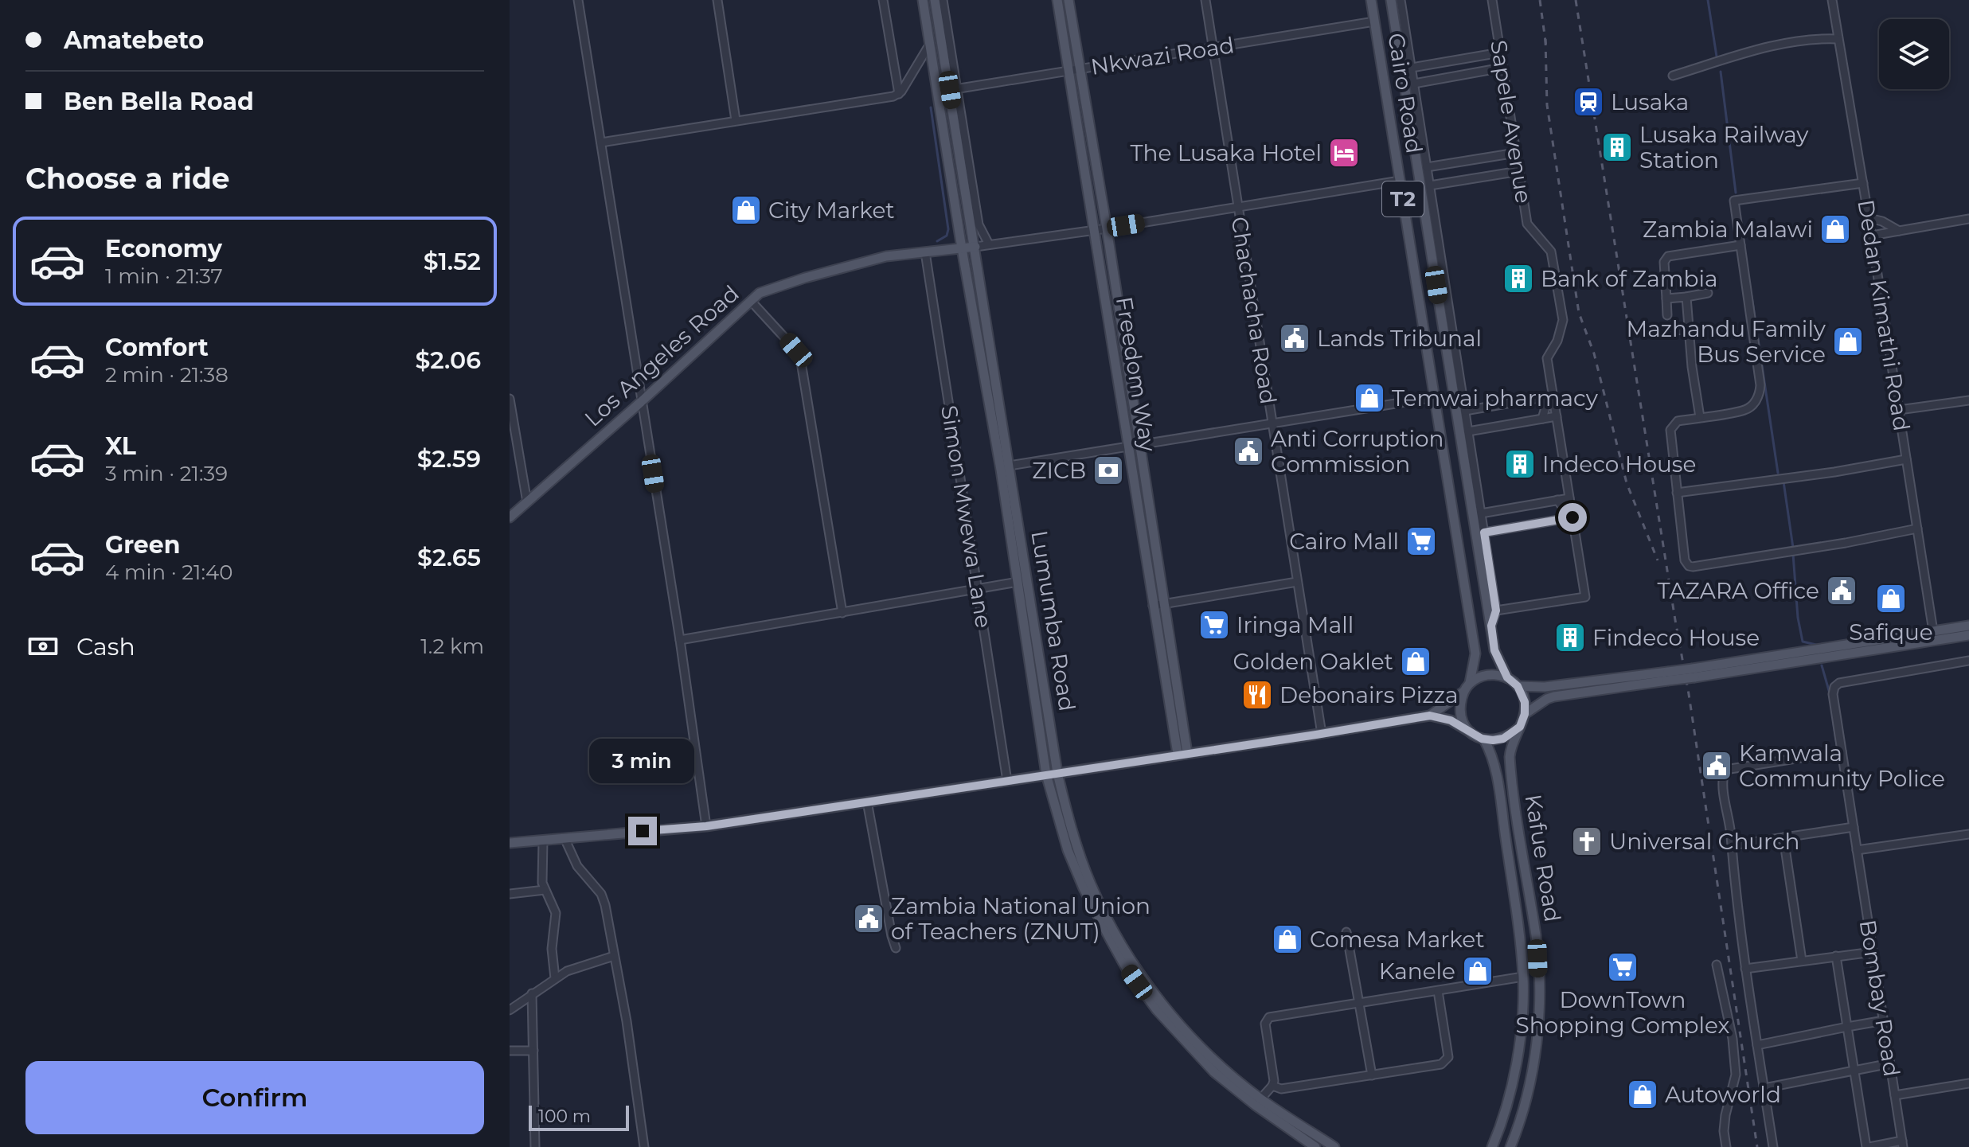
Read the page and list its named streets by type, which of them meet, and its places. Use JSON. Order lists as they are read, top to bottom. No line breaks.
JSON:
{"streets":{"main road":["Cairo Road","T2","Los Angeles Road","Freedom Way","Lumumba Road","Kafue Road"],"street":["Nkwazi Road","Sapele Avenue","Chachacha Road","Dedan Kimathi Road","Simon Mwewa Lane","Bombay Road"]},"crossings":[["Nkwazi Road","Cairo Road"],["Nkwazi Road","Chachacha Road"],["Nkwazi Road","Freedom Way"],["Nkwazi Road","Lumumba Road"],["Cairo Road","Kafue Road"],["Los Angeles Road","Simon Mwewa Lane"],["Los Angeles Road","Lumumba Road"]],"places":{"station":["Lusaka"],"building":["Lusaka Railway Station","Bank of Zambia","Indeco House","Findeco House"],"hotel":["The Lusaka Hotel"],"shop":["City Market","Zambia Malawi","Mazhandu Family Bus Service","Temwai pharmacy","Safique","Golden Oaklet","Comesa Market","Kanele","Autoworld"],"public building":["Lands Tribunal","Anti Corruption Commission","TAZARA Office","Kamwala Community Police","Zambia National Union of Teachers (ZNUT)"],"bank":["ZICB"],"supermarket":["Cairo Mall","Iringa Mall","DownTown Shopping Complex"],"restaurant":["Debonairs Pizza"],"church":["Universal Church"]},"scale_bar":"100 m","page":{"banner":["Amatebeto","Ben Bella Road"],"heading":"Choose a ride","list":[{"name":"Economy","note":"1 min · 21:37","value":"$1.52"},{"name":"Comfort","note":"2 min · 21:38","value":"$2.06"},{"name":"XL","note":"3 min · 21:39","value":"$2.59"},{"name":"Green","note":"4 min · 21:40","value":"$2.65"}],"pay":["Cash","1.2 km"],"bubble":"3 min","buttons":"Confirm","scale":"100 m"}}
